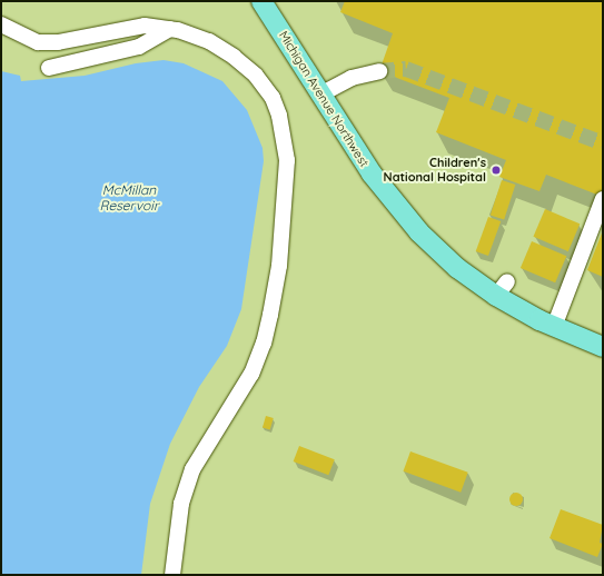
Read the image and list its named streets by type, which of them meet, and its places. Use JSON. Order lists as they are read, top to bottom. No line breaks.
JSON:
{"streets":{"main road":["Michigan Avenue Northwest"]},"water":["McMillan Reservoir"],"places":["Children's National Hospital"]}
